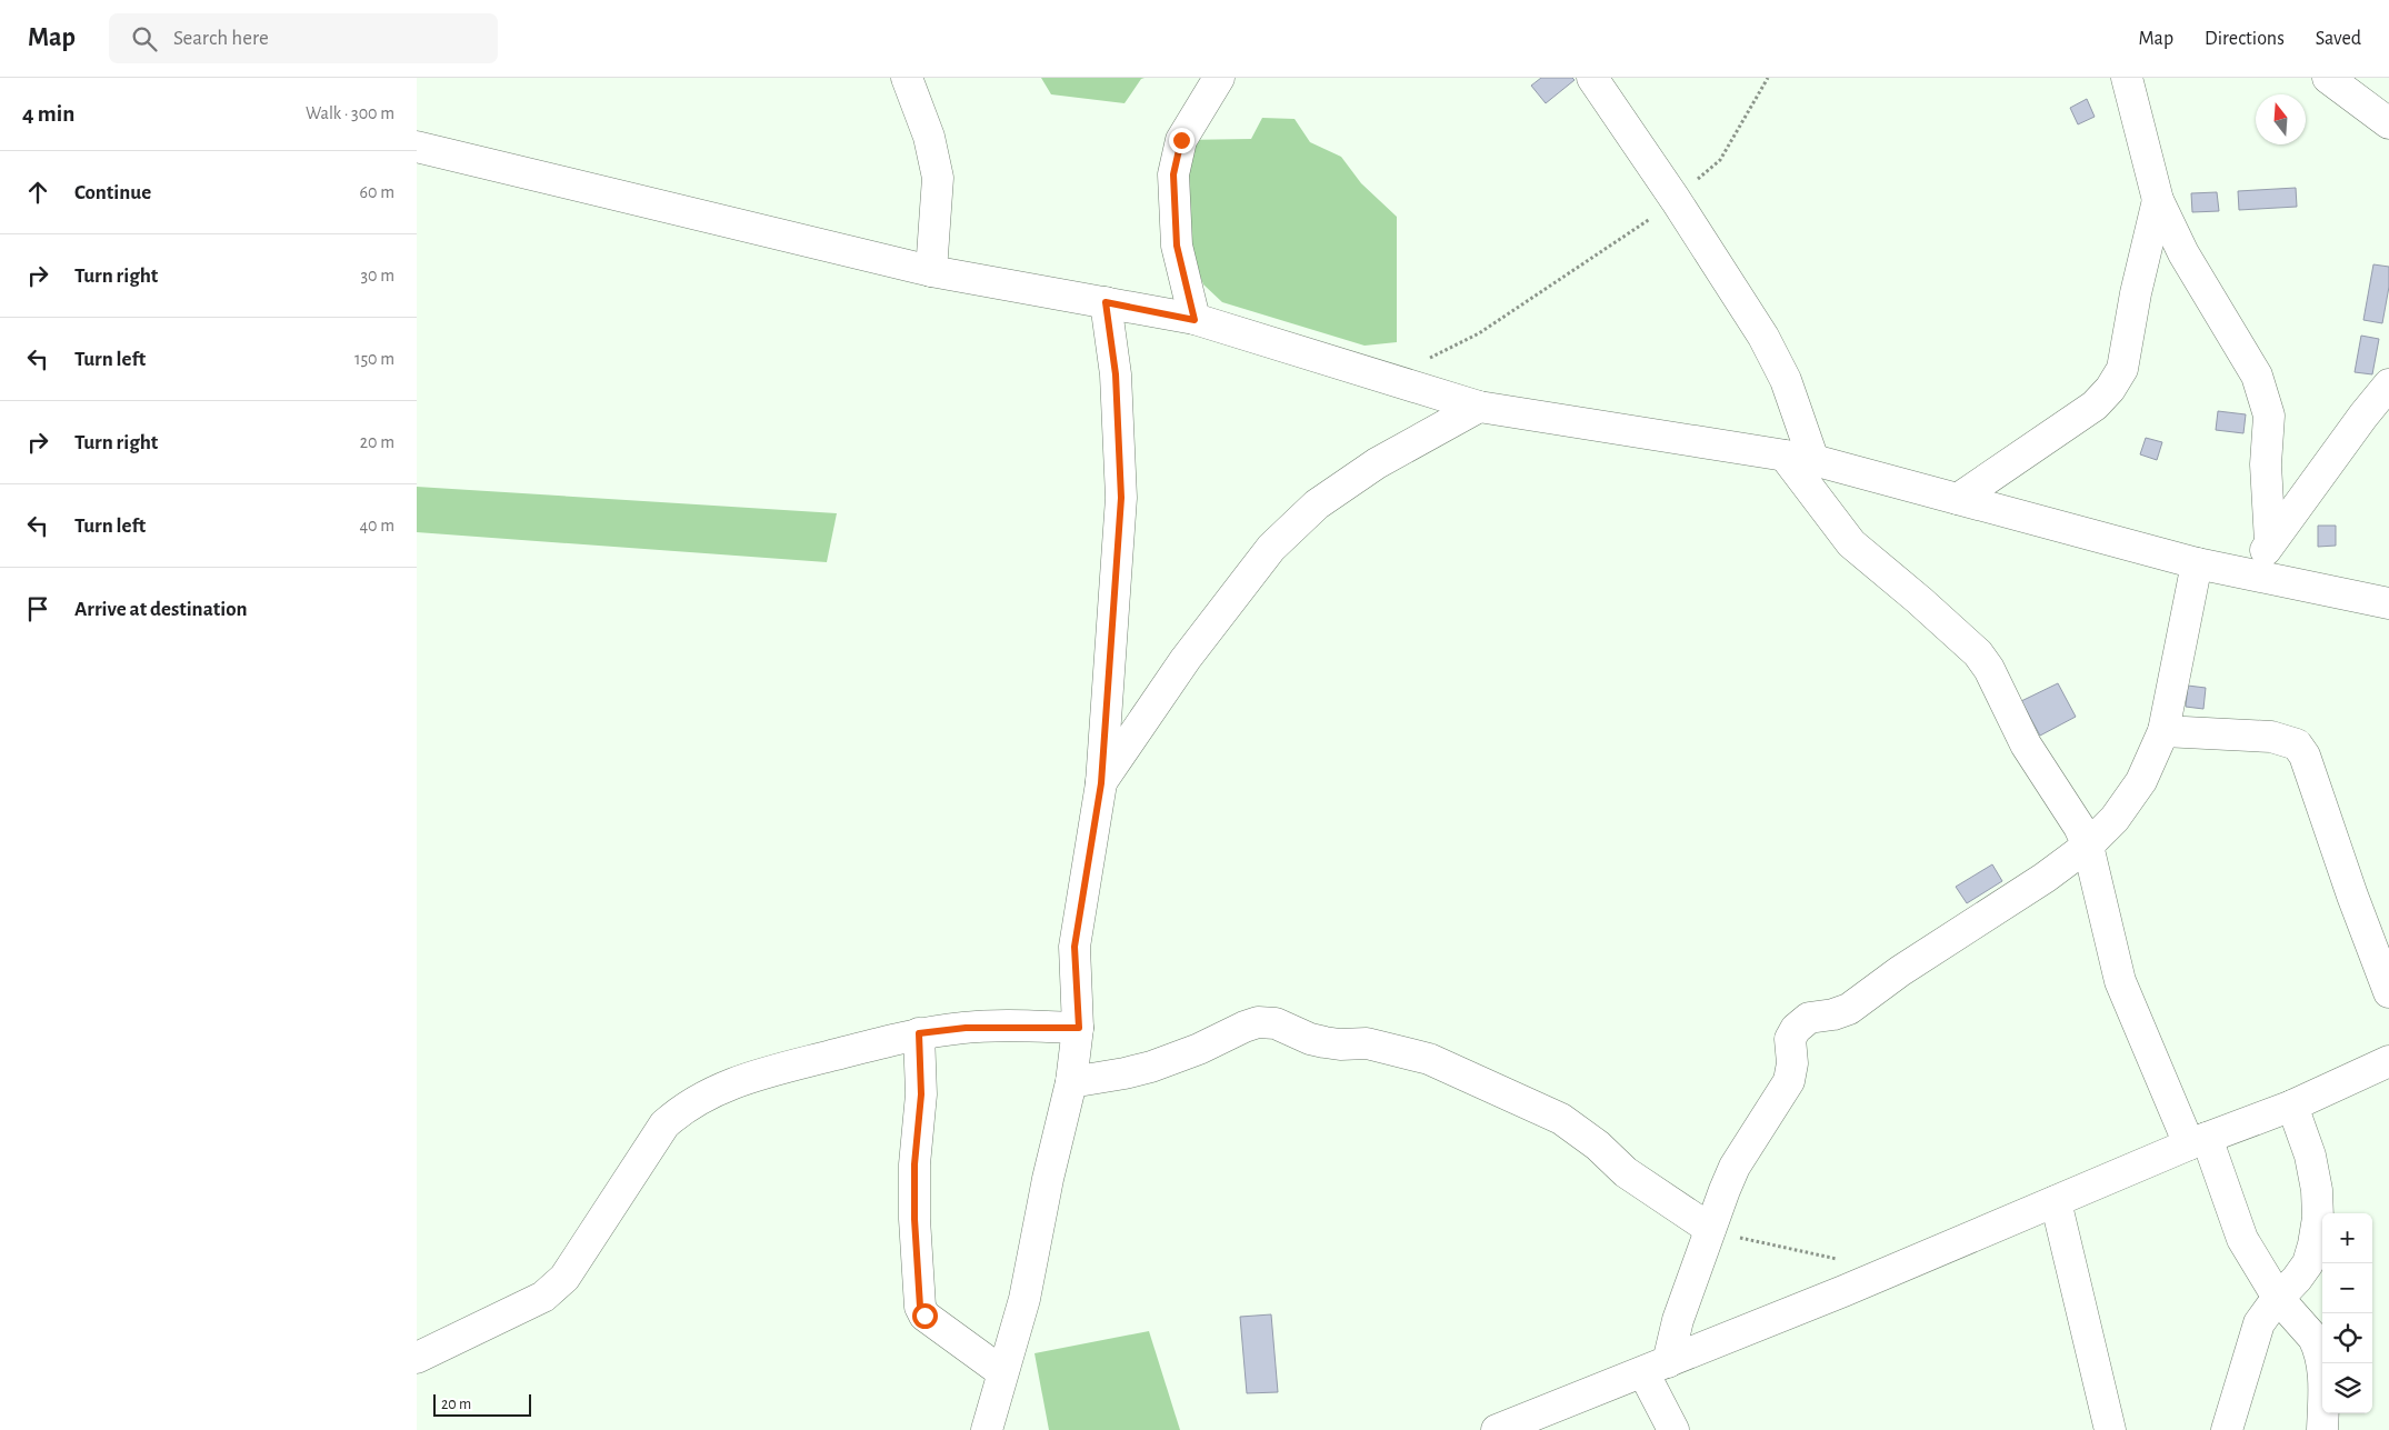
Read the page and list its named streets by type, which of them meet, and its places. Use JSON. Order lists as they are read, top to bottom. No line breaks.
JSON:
{"scale_bar":"20 m","north":"top","page":{"header":"Map","search":"Search here","nav":["Map","Directions","Saved"],"heading":["4 min","Walk · 300 m"],"list":[["Continue","60 m"],["Turn right","30 m"],["Turn left","150 m"],["Turn right","20 m"],["Turn left","40 m"],"Arrive at destination"],"map_buttons":["+","−"],"scale":"20 m"}}
